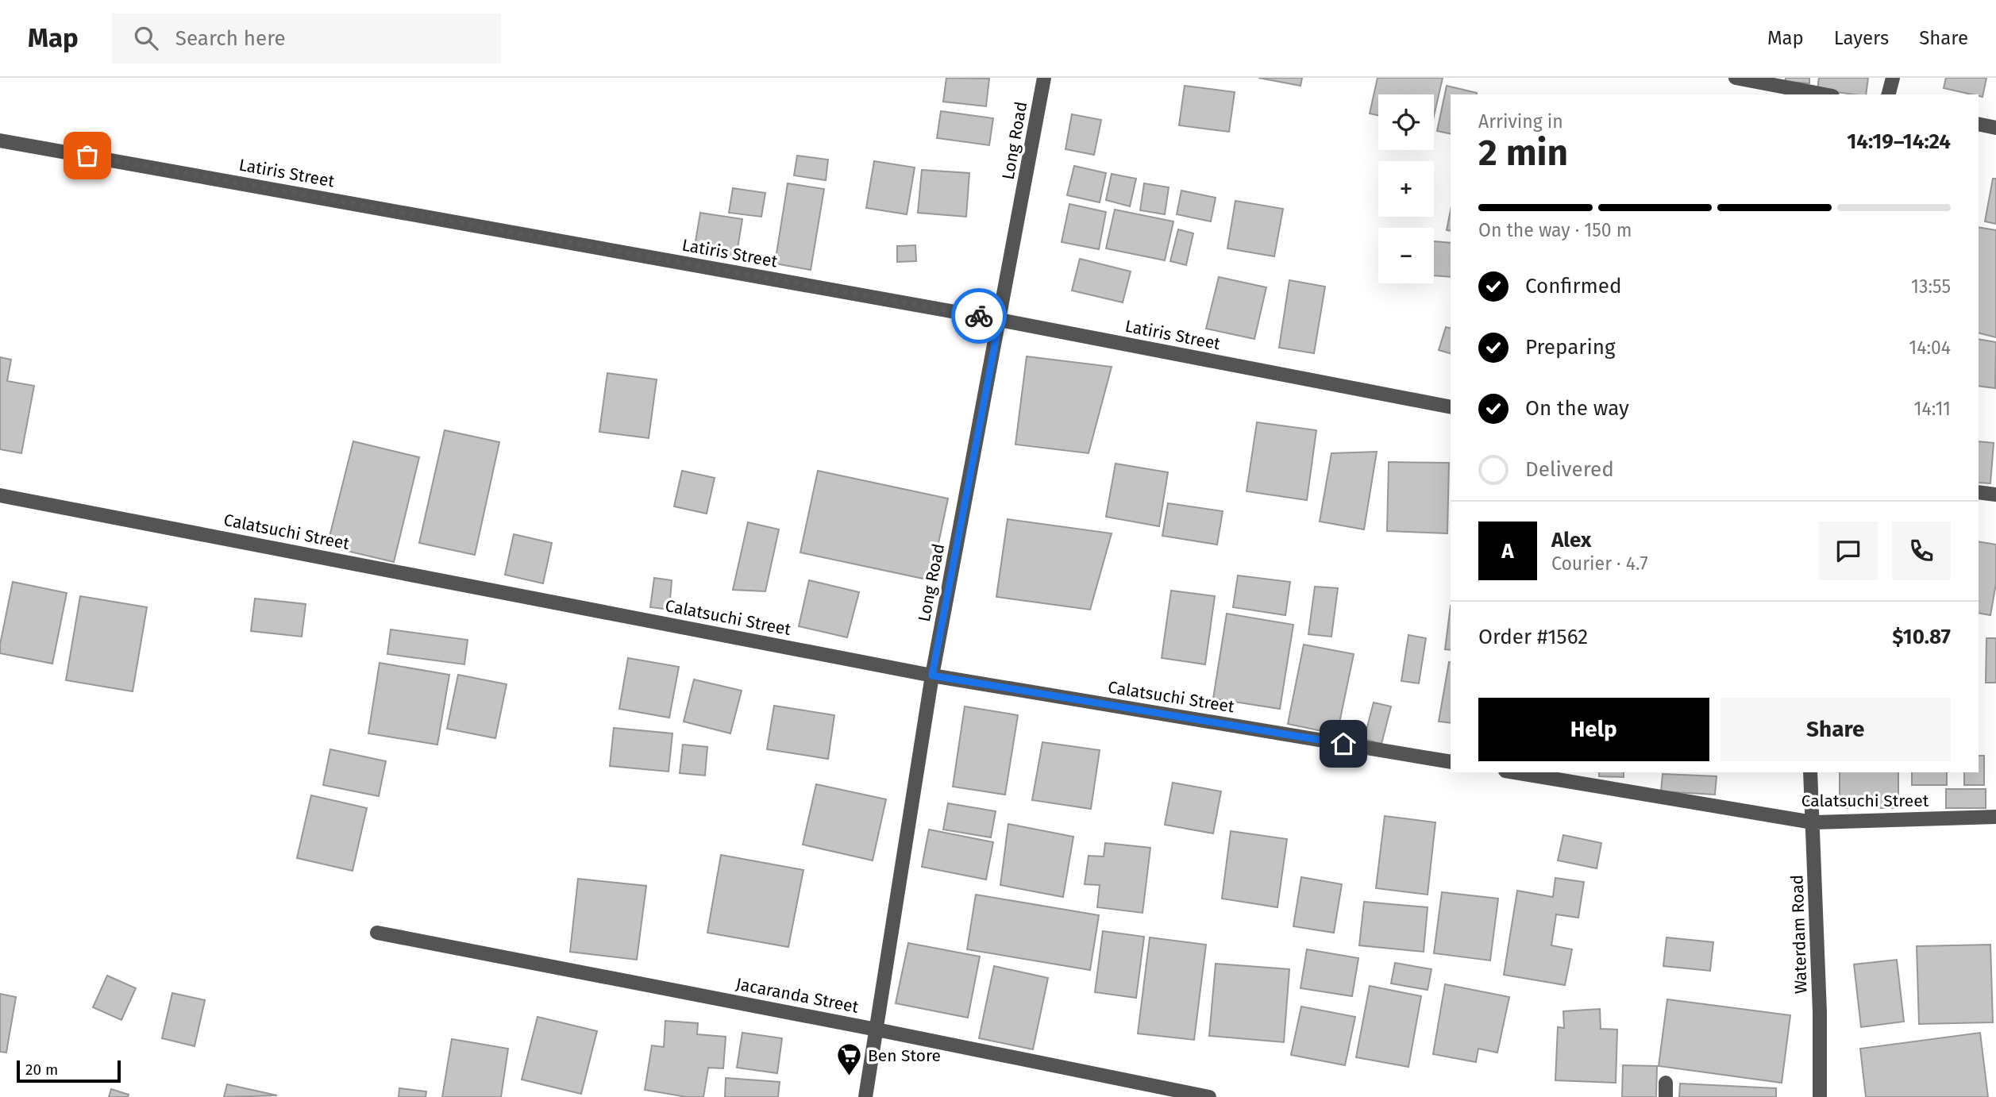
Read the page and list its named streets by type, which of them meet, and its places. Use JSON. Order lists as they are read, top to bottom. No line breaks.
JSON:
{"streets":{"street":["Long Road","Latiris Street","Calatsuchi Street","Waterdam Road","Jacaranda Street"]},"crossings":[["Long Road","Latiris Street"],["Long Road","Calatsuchi Street"],["Long Road","Jacaranda Street"],["Calatsuchi Street","Waterdam Road"]],"places":{"supermarket":["Ben Store"]},"scale_bar":"20 m","page":{"header":"Map","search":"Search here","nav":["Map","Layers","Share"],"map_buttons":["+","−"],"heading":["2 min","Arriving in","14:19–14:24"],"panel":["Alex","Courier · 4.7","Order #1562","$10.87"],"bar":"On the way · 150 m","list":[["Confirmed","13:55"],["Preparing","14:04"],["On the way","14:11"],"Delivered"],"round":"A","buttons":["Help","Share"],"scale":"20 m"}}
